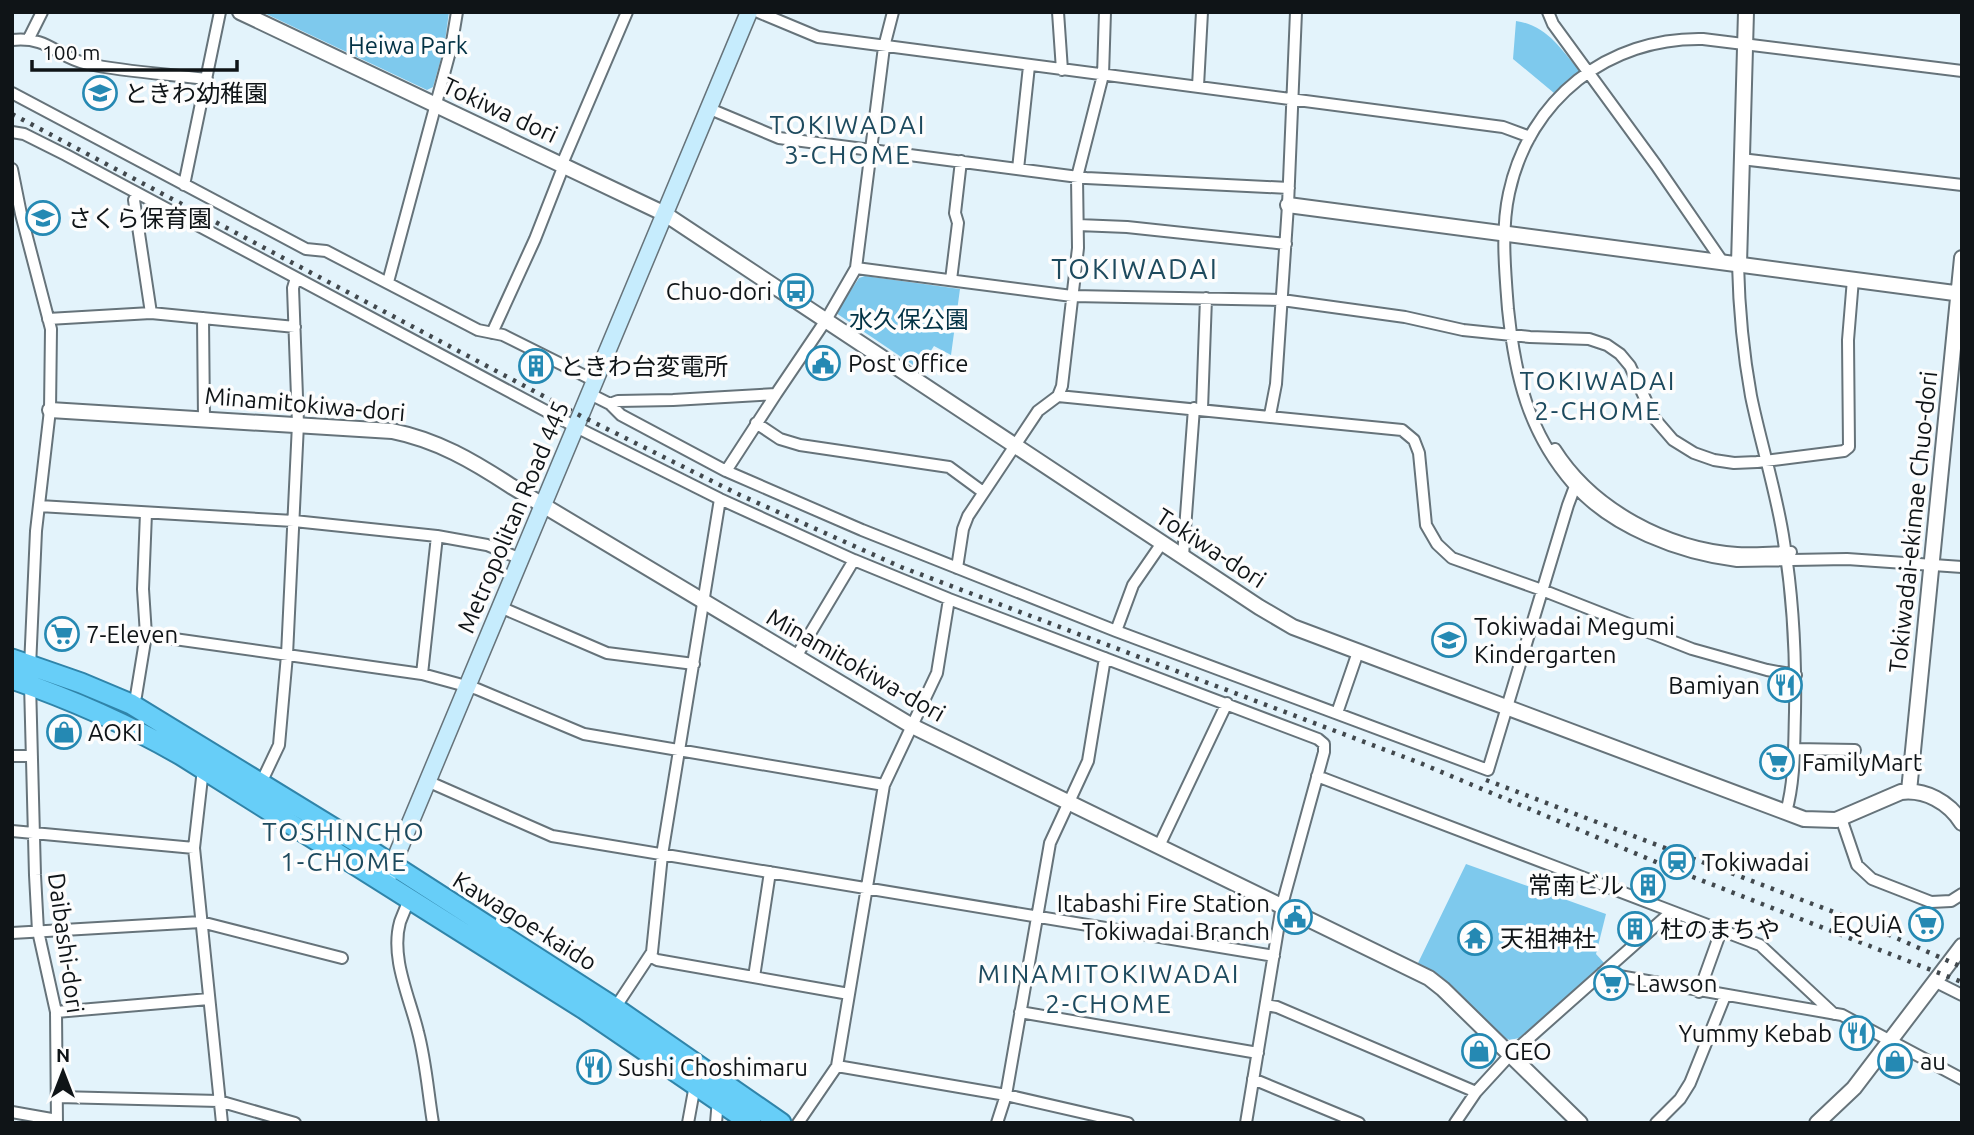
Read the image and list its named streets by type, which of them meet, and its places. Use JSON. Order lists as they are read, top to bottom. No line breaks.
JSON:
{"streets":{"highway":["Kawagoe-kaido"],"main road":["Metropolitan Road 445"],"street":["Tokiwa dori","Minamitokiwa-dori","Tokiwadai-ekimae Chuo-dori","Tokiwa-dori","Daibashi-dori"]},"crossings":[["Tokiwa dori","Metropolitan Road 445"],["Tokiwa dori","Tokiwa-dori"],["Minamitokiwa-dori","Metropolitan Road 445"],["Minamitokiwa-dori","Daibashi-dori"],["Metropolitan Road 445","Tokiwa-dori"],["Metropolitan Road 445","Kawagoe-kaido"],["Kawagoe-kaido","Daibashi-dori"]],"districts":["TOKIWADAI 3-CHOME","TOKIWADAI","TOKIWADAI 2-CHOME","TOSHINCHO 1-CHOME","MINAMITOKIWADAI 2-CHOME"],"parks":["Heiwa Park","水久保公園"],"places":{"school or university":["ときわ幼稚園","さくら保育園","Tokiwadai Megumi Kindergarten"],"bus stop":["Chuo-dori"],"public building":["Post Office","Itabashi Fire Station Tokiwadai Branch"],"building":["ときわ台変電所","常南ビル","杜のまちや"],"supermarket":["7-Eleven","FamilyMart","EQUiA","Lawson"],"restaurant":["Bamiyan","Yummy Kebab","Sushi Choshimaru"],"shop":["AOKI","GEO","au"],"station":["Tokiwadai"],"temple":["天祖神社"]},"scale_bar":"100 m","north":"top"}
